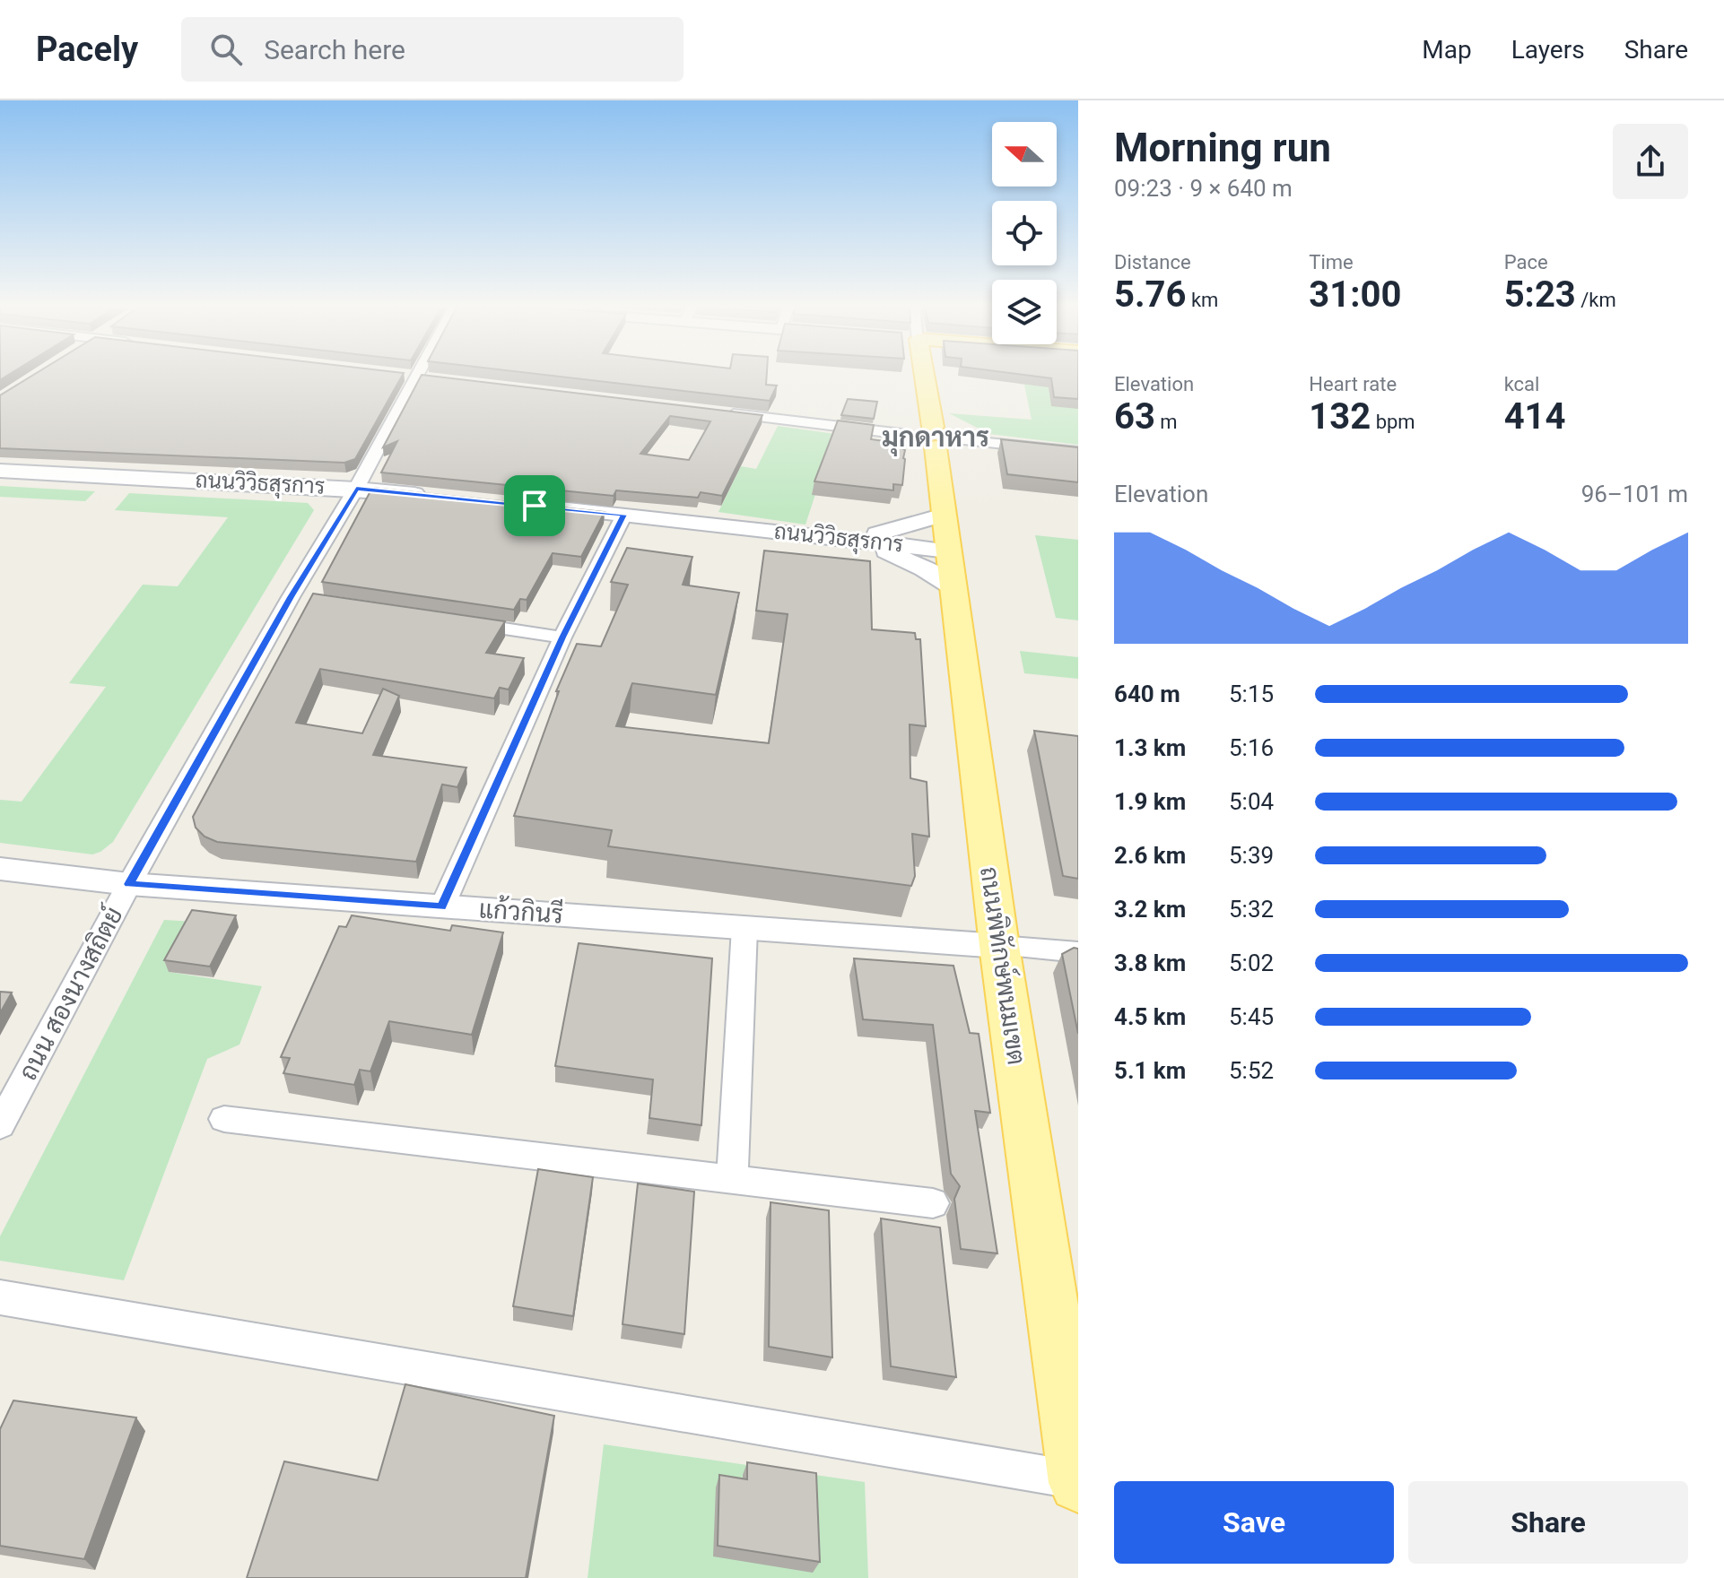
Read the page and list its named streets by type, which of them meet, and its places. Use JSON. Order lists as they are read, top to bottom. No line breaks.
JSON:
{"streets":{"main road":["ถนนวิวิธสุรการ","ถนนพิทักษ์พนมเขต"],"street":["แก้วกินรี","ถนน สองนางสถิตย์"]},"crossings":[["ถนนวิวิธสุรการ","ถนนพิทักษ์พนมเขต"],["ถนนวิวิธสุรการ","ถนน สองนางสถิตย์"],["แก้วกินรี","ถนนพิทักษ์พนมเขต"],["แก้วกินรี","ถนน สองนางสถิตย์"]],"districts":["มุกดาหาร"],"north":"left","page":{"header":"Pacely","search":"Search here","nav":["Map","Layers","Share"],"heading":["Morning run","09:23 · 9 × 640 m"],"stats":[["Distance","5.76 km"],["Time","31:00"],["Pace","5:23 /km"],["Elevation","63 m"],["Heart rate","132 bpm"],["kcal","414"]],"chart":["Elevation","96–101 m"],"list":[{"name":"640 m","note":"5:15"},{"name":"1.3 km","note":"5:16"},{"name":"1.9 km","note":"5:04"},{"name":"2.6 km","note":"5:39"},{"name":"3.2 km","note":"5:32"},{"name":"3.8 km","note":"5:02"},{"name":"4.5 km","note":"5:45"},{"name":"5.1 km","note":"5:52"}],"buttons":["Save","Share"]}}
